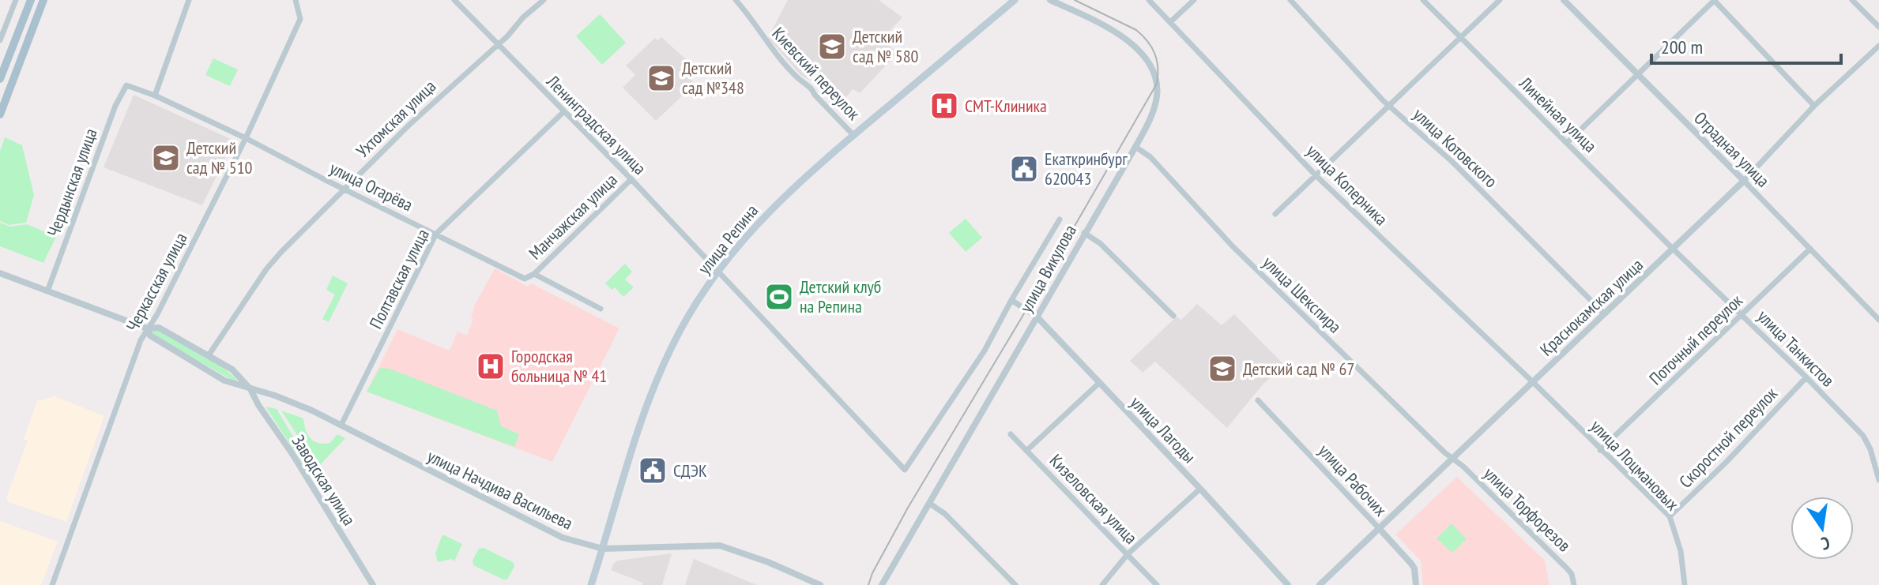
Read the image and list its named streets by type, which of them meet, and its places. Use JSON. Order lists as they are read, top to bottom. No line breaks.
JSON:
{"streets":{"main road":["улица Репина"],"street":["Киевский переулок","Линейная улица","Ухтомская улица","Ленинградская улица","улица Котовского","Отрадная улица","Чердынская улица","улица Коперника","улица Огарёва","Манчажская улица","улица Викулова","Полтавская улица","Черкасская улица","улица Шекспира","Краснокамская улица","Поточный переулок","улица Танкистов","улица Лагоды","Скоростной переулок","улица Лоцмановых","Заводская улица","улица Рабочих","улица Начдива Васильева","Кизеловская улица","улица Торфорезов"]},"crossings":[["Киевский переулок","улица Репина"],["Линейная улица","Краснокамская улица"],["Линейная улица","улица Танкистов"],["Ухтомская улица","Ленинградская улица"],["Ухтомская улица","улица Огарёва"],["Ухтомская улица","улица Начдива Васильева"],["Ленинградская улица","Манчажская улица"],["Ленинградская улица","улица Репина"],["Ленинградская улица","Полтавская улица"],["Ленинградская улица","улица Лагоды"],["улица Котовского","Краснокамская улица"],["Отрадная улица","Краснокамская улица"],["Отрадная улица","Поточный переулок"],["Чердынская улица","улица Огарёва"],["Чердынская улица","улица Начдива Васильева"],["улица Коперника","Краснокамская улица"],["улица Коперника","улица Лоцмановых"],["улица Огарёва","Манчажская улица"],["улица Огарёва","Полтавская улица"],["улица Огарёва","Черкасская улица"],["улица Репина","улица Начдива Васильева"],["улица Викулова","улица Шекспира"],["улица Викулова","улица Лагоды"],["Полтавская улица","улица Начдива Васильева"],["Черкасская улица","улица Начдива Васильева"],["улица Шекспира","Краснокамская улица"],["улица Шекспира","улица Торфорезов"],["Краснокамская улица","улица Танкистов"],["Краснокамская улица","улица Лоцмановых"],["Краснокамская улица","улица Рабочих"],["Краснокамская улица","улица Торфорезов"],["Поточный переулок","улица Танкистов"],["Поточный переулок","улица Лоцмановых"],["улица Танкистов","Скоростной переулок"],["Скоростной переулок","улица Лоцмановых"],["Заводская улица","улица Начдива Васильева"]],"places":{"school or university":["Детский сад № 580","Детский сад №348","Детский сад № 510","Детский сад № 67"],"hospital":["СМТ-Клиника","Городская больница № 41"],"public building":["Екаткринбург 620043","СДЭК"],"sports":["Детский клуб на Репина"]},"scale_bar":"200 m","north":"bottom"}
